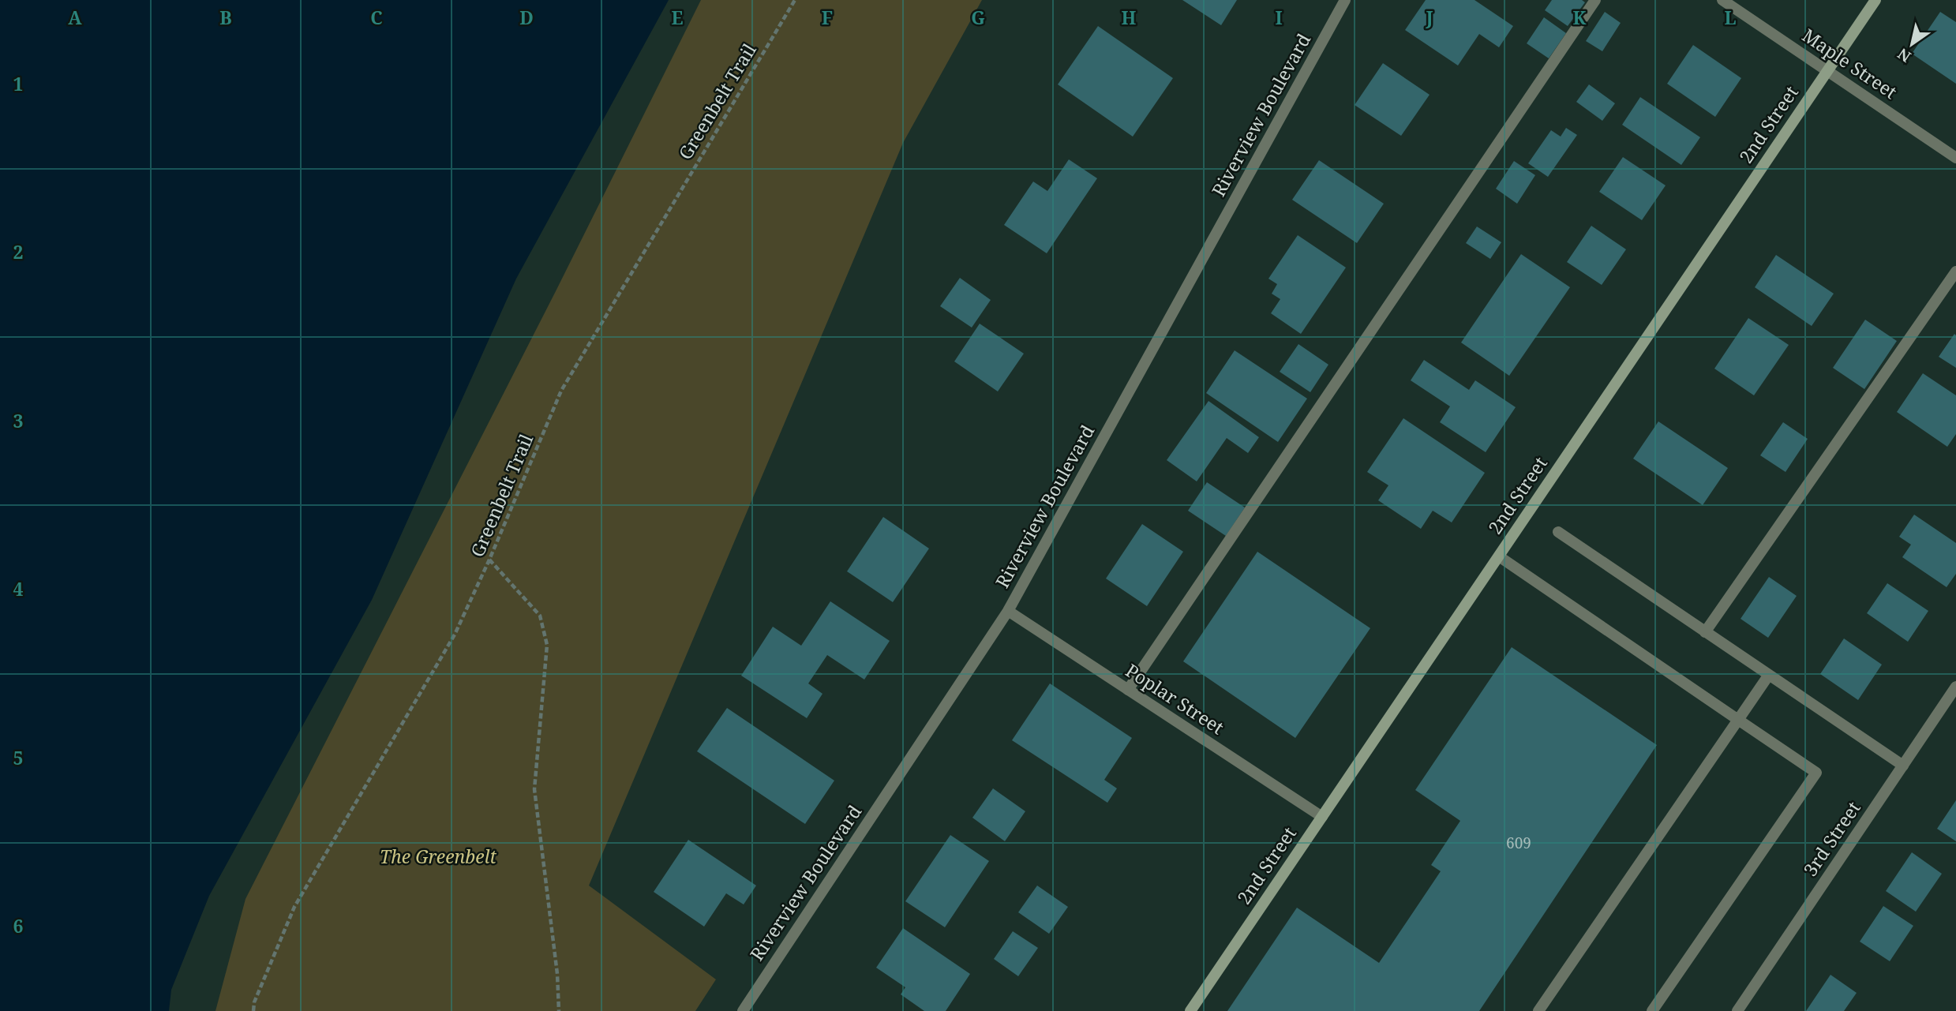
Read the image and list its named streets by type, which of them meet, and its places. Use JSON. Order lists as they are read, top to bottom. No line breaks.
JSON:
{"streets":{"street":["Maple Street","Riverview Boulevard","2nd Street","Poplar Street","3rd Street"],"path":["Greenbelt Trail"]},"crossings":[["Maple Street","2nd Street"],["Riverview Boulevard","Poplar Street"],["2nd Street","Poplar Street"]],"parks":["The Greenbelt"],"house_numbers":["609"],"north":"bottom left","grid":{"columns":["A","B","C","D","E","F","G","H","I","J","K","L"],"rows":["1","2","3","4","5","6"]}}
